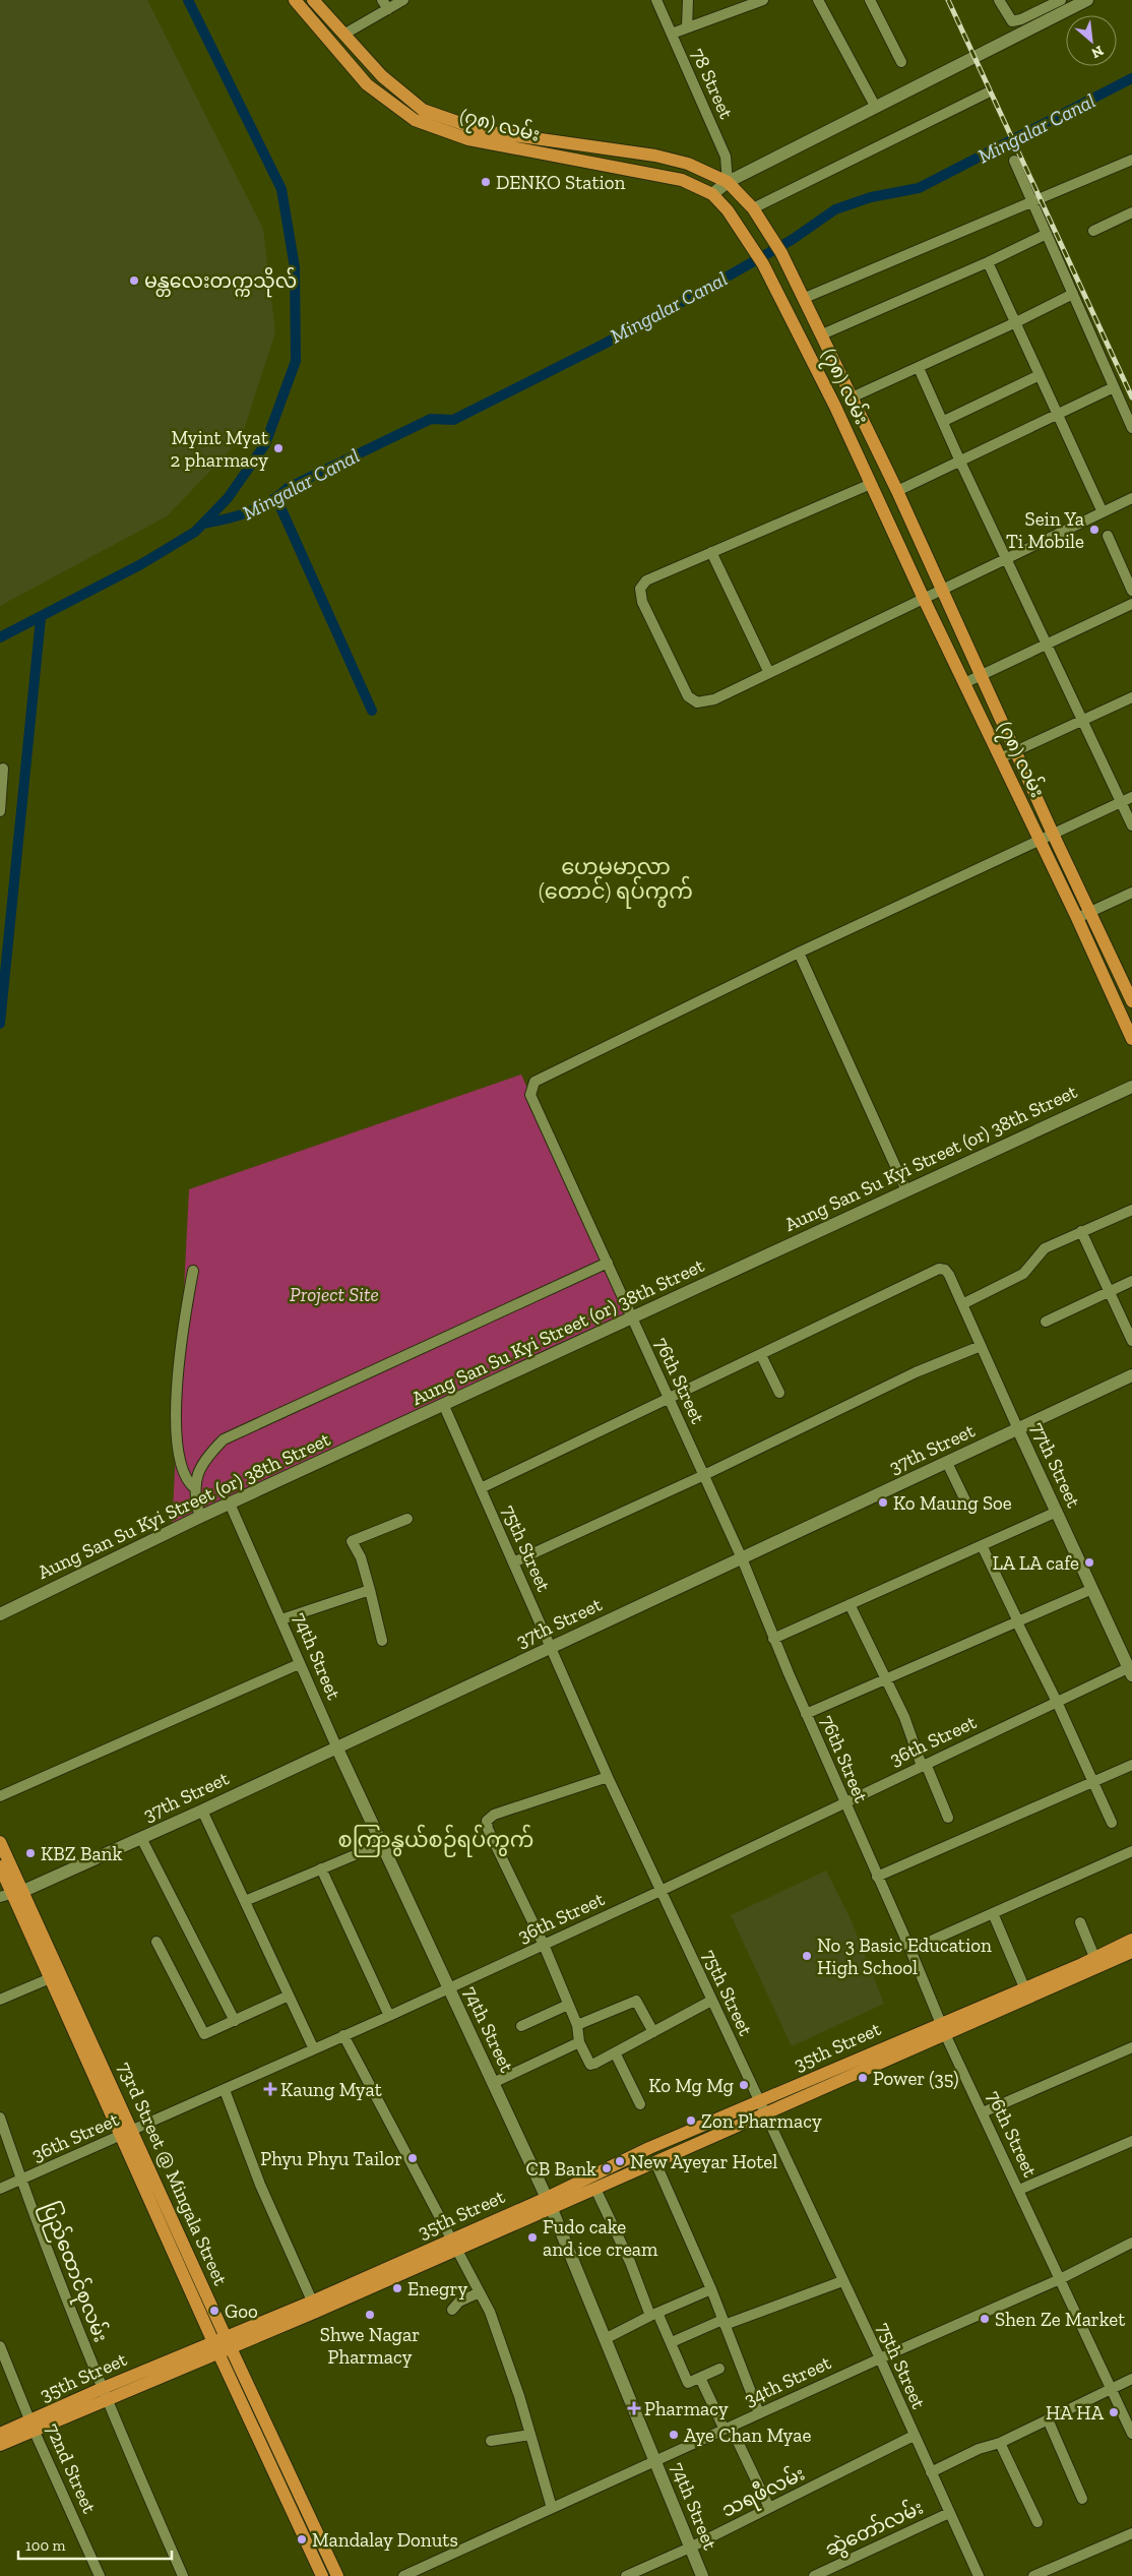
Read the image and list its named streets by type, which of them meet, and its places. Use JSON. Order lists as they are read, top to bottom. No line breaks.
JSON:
{"streets":{"main road":["(၇၈) လမ်း","35th Street","73rd Street @ Mingala Street"],"street":["78 Street","Aung San Su Kyi Street (or) 38th Street","76th Street","37th Street","77th Street","75th Street","74th Street","36th Street","ပြည်ထောင်စုလမ်း","34th Street","72nd Street","သရဖီလမ်း","ဆွဲတော်လမ်း"]},"crossings":[["78 Street","(၇၈) လမ်း"],["Aung San Su Kyi Street (or) 38th Street","76th Street"],["Aung San Su Kyi Street (or) 38th Street","75th Street"],["Aung San Su Kyi Street (or) 38th Street","74th Street"],["76th Street","37th Street"],["76th Street","36th Street"],["76th Street","35th Street"],["76th Street","34th Street"],["37th Street","77th Street"],["37th Street","75th Street"],["37th Street","74th Street"],["37th Street","73rd Street @ Mingala Street"],["77th Street","36th Street"],["75th Street","36th Street"],["75th Street","35th Street"],["75th Street","34th Street"],["75th Street","သရဖီလမ်း"],["75th Street","ဆွဲတော်လမ်း"],["74th Street","36th Street"],["74th Street","35th Street"],["74th Street","34th Street"],["74th Street","သရဖီလမ်း"],["36th Street","73rd Street @ Mingala Street"],["36th Street","ပြည်ထောင်စုလမ်း"],["35th Street","73rd Street @ Mingala Street"],["35th Street","ပြည်ထောင်စုလမ်း"],["35th Street","72nd Street"]],"districts":["ဟေမမာလာ (တောင်) ရပ်ကွက်","စကြာနွယ်စဉ်ရပ်ကွက်"],"water":["Mingalar Canal"],"parks":["Project Site"],"places":{"other":["DENKO Station","မန္တလေးတက္ကသိုလ်","Myint Myat 2 pharmacy","Sein Ya Ti Mobile","Ko Maung Soe","LA LA cafe","KBZ Bank","No 3 Basic Education High School","Power (35)","Ko Mg Mg","Zon Pharmacy","Phyu Phyu Tailor","New Ayeyar Hotel","CB Bank","Fudo cake and ice cream","Enegry","Goo","Shwe Nagar Pharmacy","Shen Ze Market","HA HA","Aye Chan Myae","Mandalay Donuts"],"health":["Kaung Myat","Pharmacy"]},"scale_bar":"100 m","north":"bottom right"}
